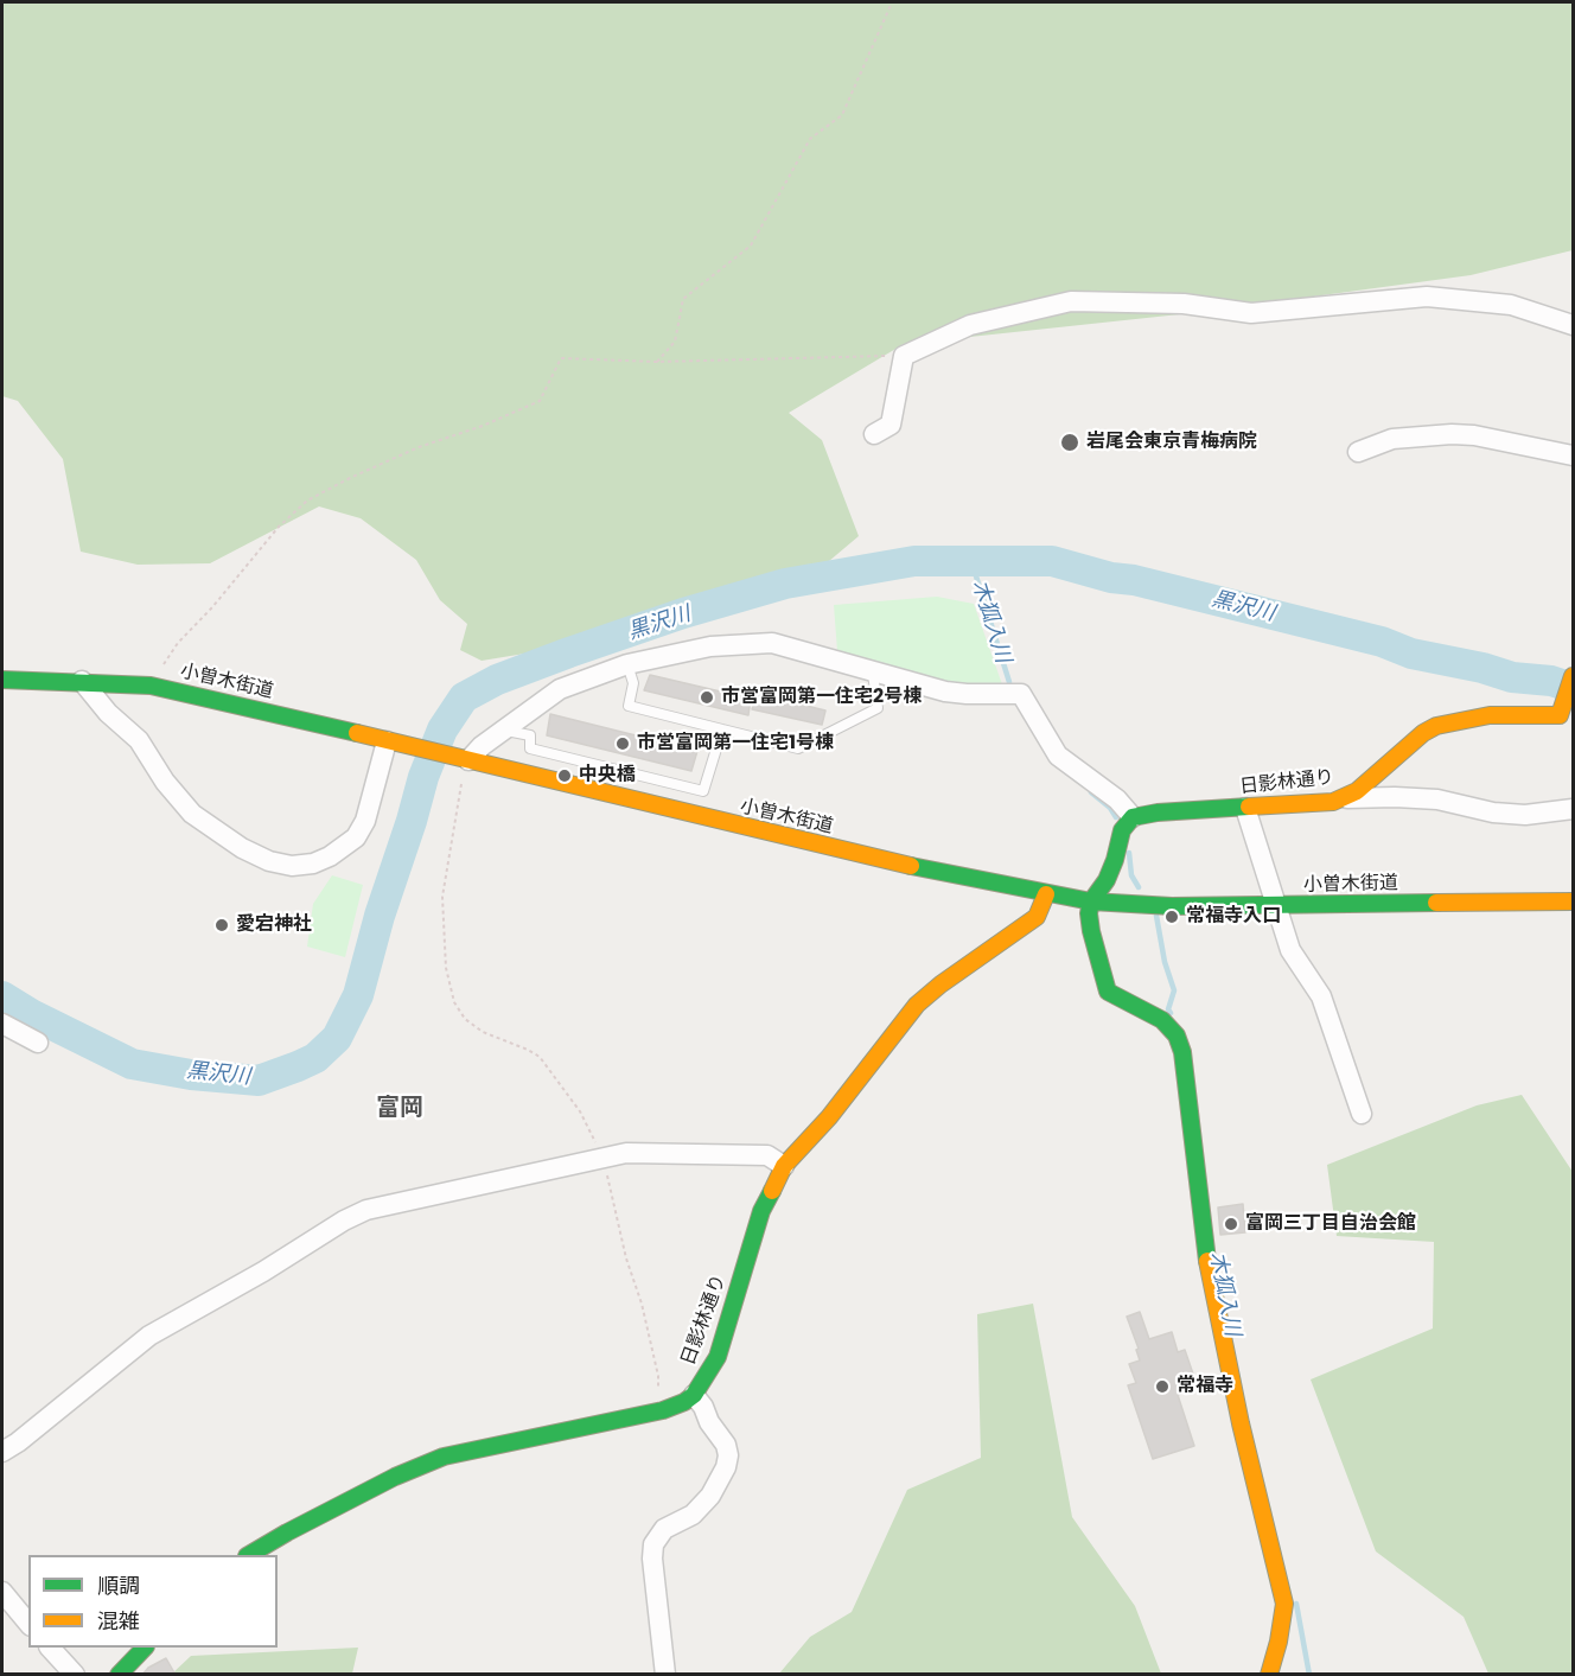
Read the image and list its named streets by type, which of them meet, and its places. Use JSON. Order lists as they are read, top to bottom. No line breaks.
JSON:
{"streets":{"street":["小曽木街道","日影林通り"]},"crossings":[["小曽木街道","日影林通り"]],"districts":["富岡"],"water":["黒沢川","木狐入川"],"places":["岩尾会東京青梅病院","市営富岡第一住宅2号棟","市営富岡第一住宅1号棟","中央橋","常福寺入口","愛宕神社","富岡三丁目自治会館","常福寺"],"legend":["順調","混雑"]}
